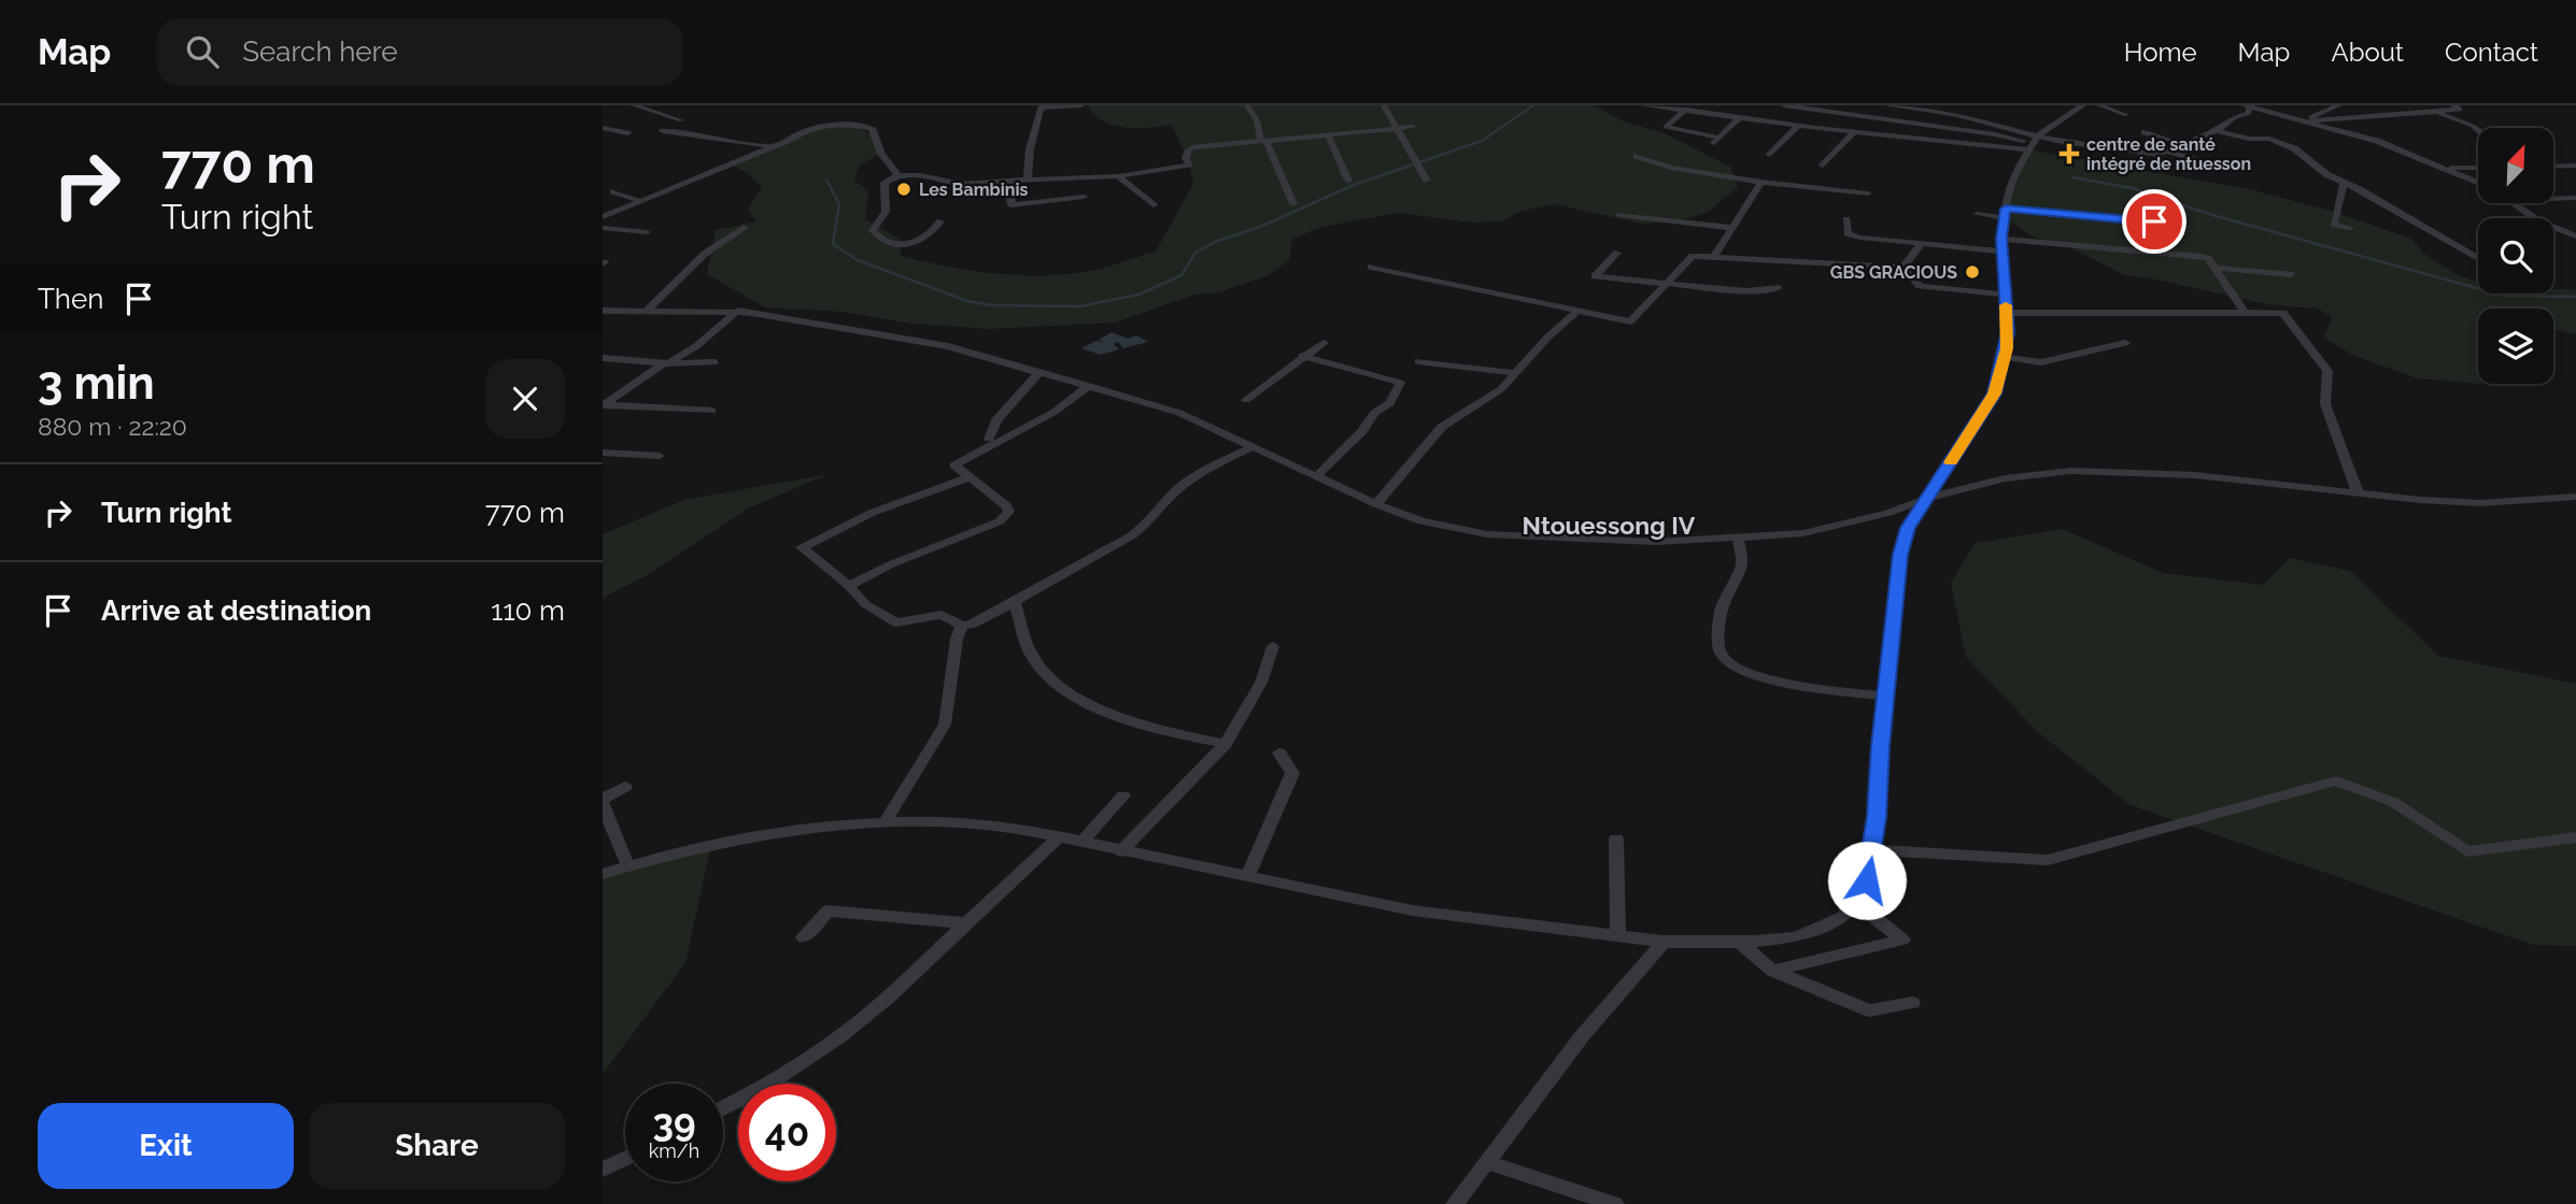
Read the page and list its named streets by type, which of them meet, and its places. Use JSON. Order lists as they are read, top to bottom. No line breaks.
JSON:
{"districts":["Ntouessong IV"],"places":{"health":["centre de santé intégré de ntuesson"],"other":["Les Bambinis","GBS GRACIOUS"]},"north":"top right","page":{"header":"Map","search":"Search here","nav":["Home","Map","About","Contact"],"turn":["770 m","Turn right"],"then":"Then","heading":["3 min","880 m · 22:20"],"list":[{"name":"Turn right","value":"770 m"},{"name":"Arrive at destination","value":"110 m"}],"speed":"39 km/h","limit":"40","buttons":["Exit","Share"]}}
